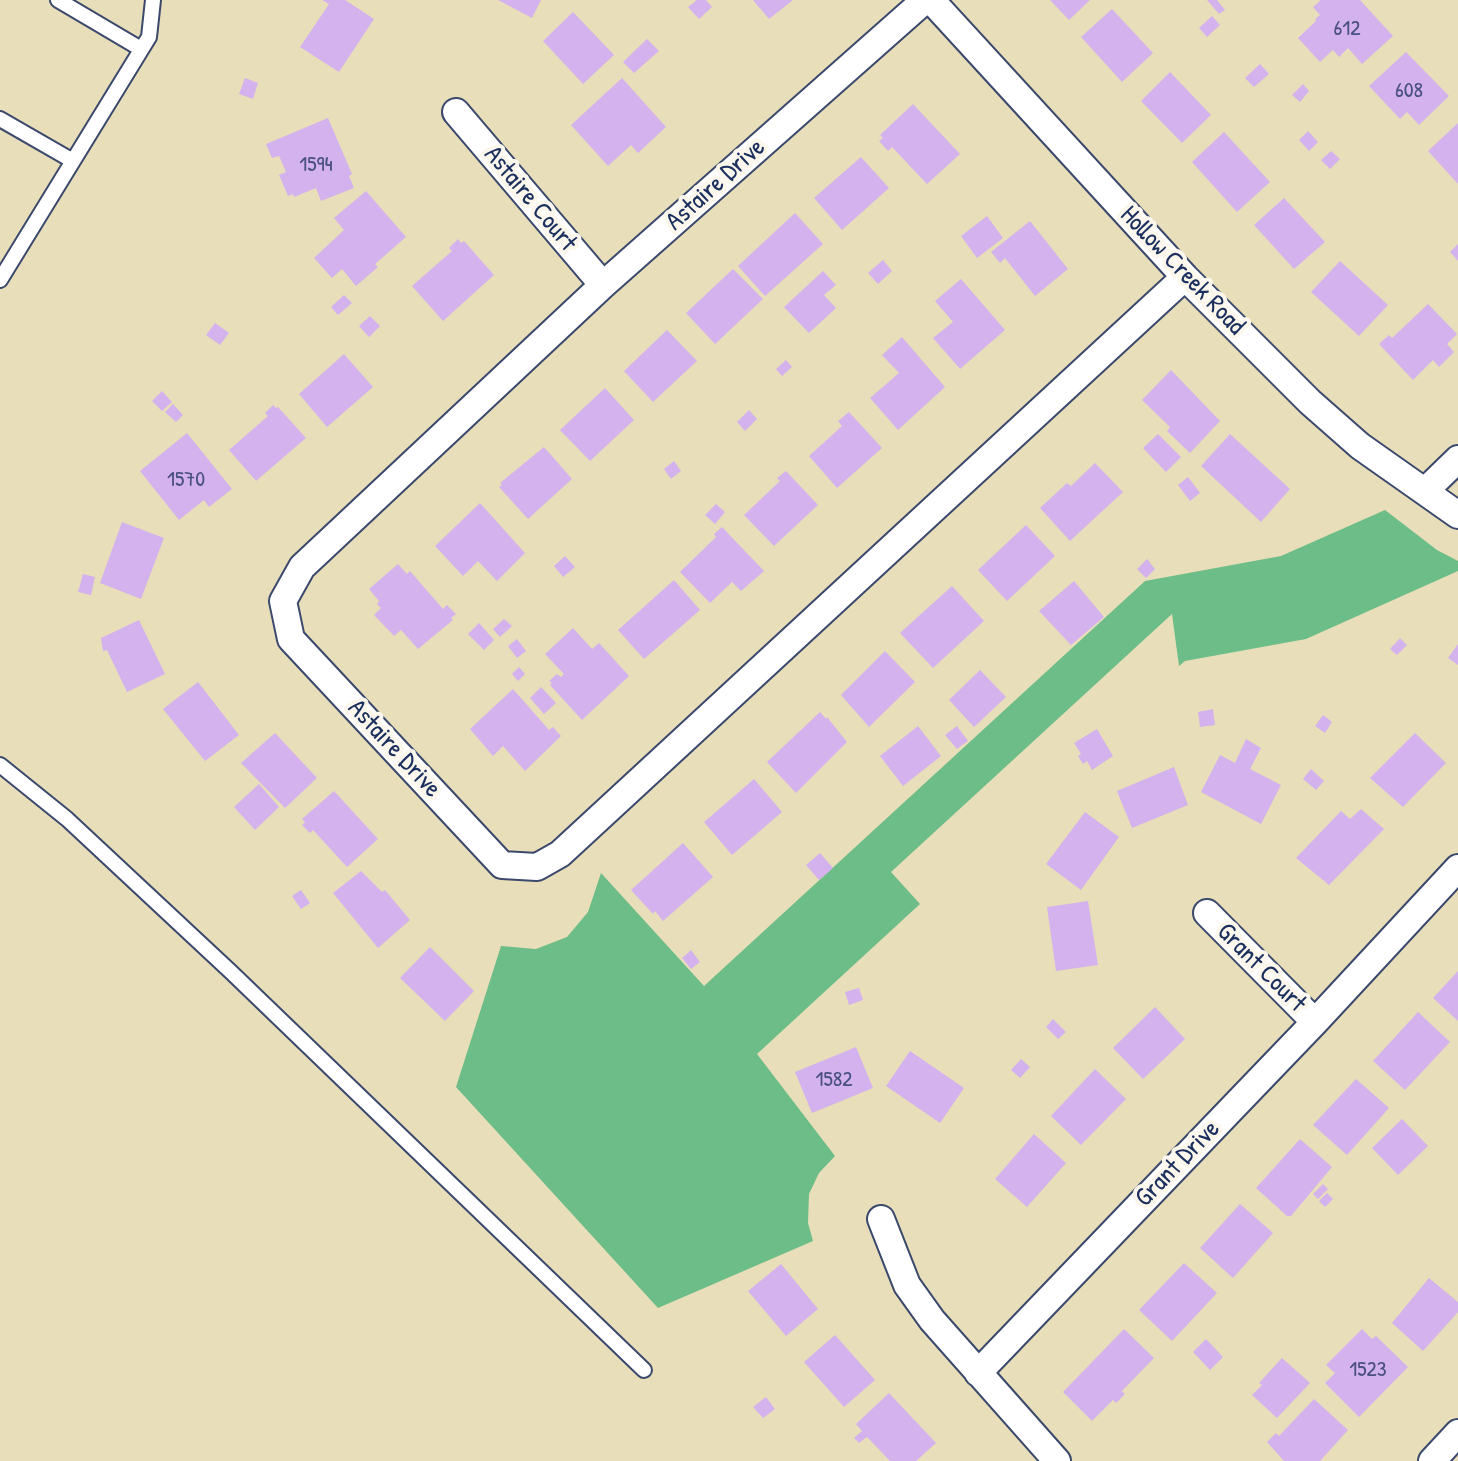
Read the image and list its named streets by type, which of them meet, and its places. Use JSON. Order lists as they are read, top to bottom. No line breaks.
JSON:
{"streets":{"street":["Astaire Drive","Astaire Court","Hollow Creek Road","Grant Court","Grant Drive"]},"crossings":[["Astaire Drive","Astaire Court"],["Astaire Drive","Hollow Creek Road"],["Grant Court","Grant Drive"]],"house_numbers":["612","608","1594","1570","1582","1523"]}
